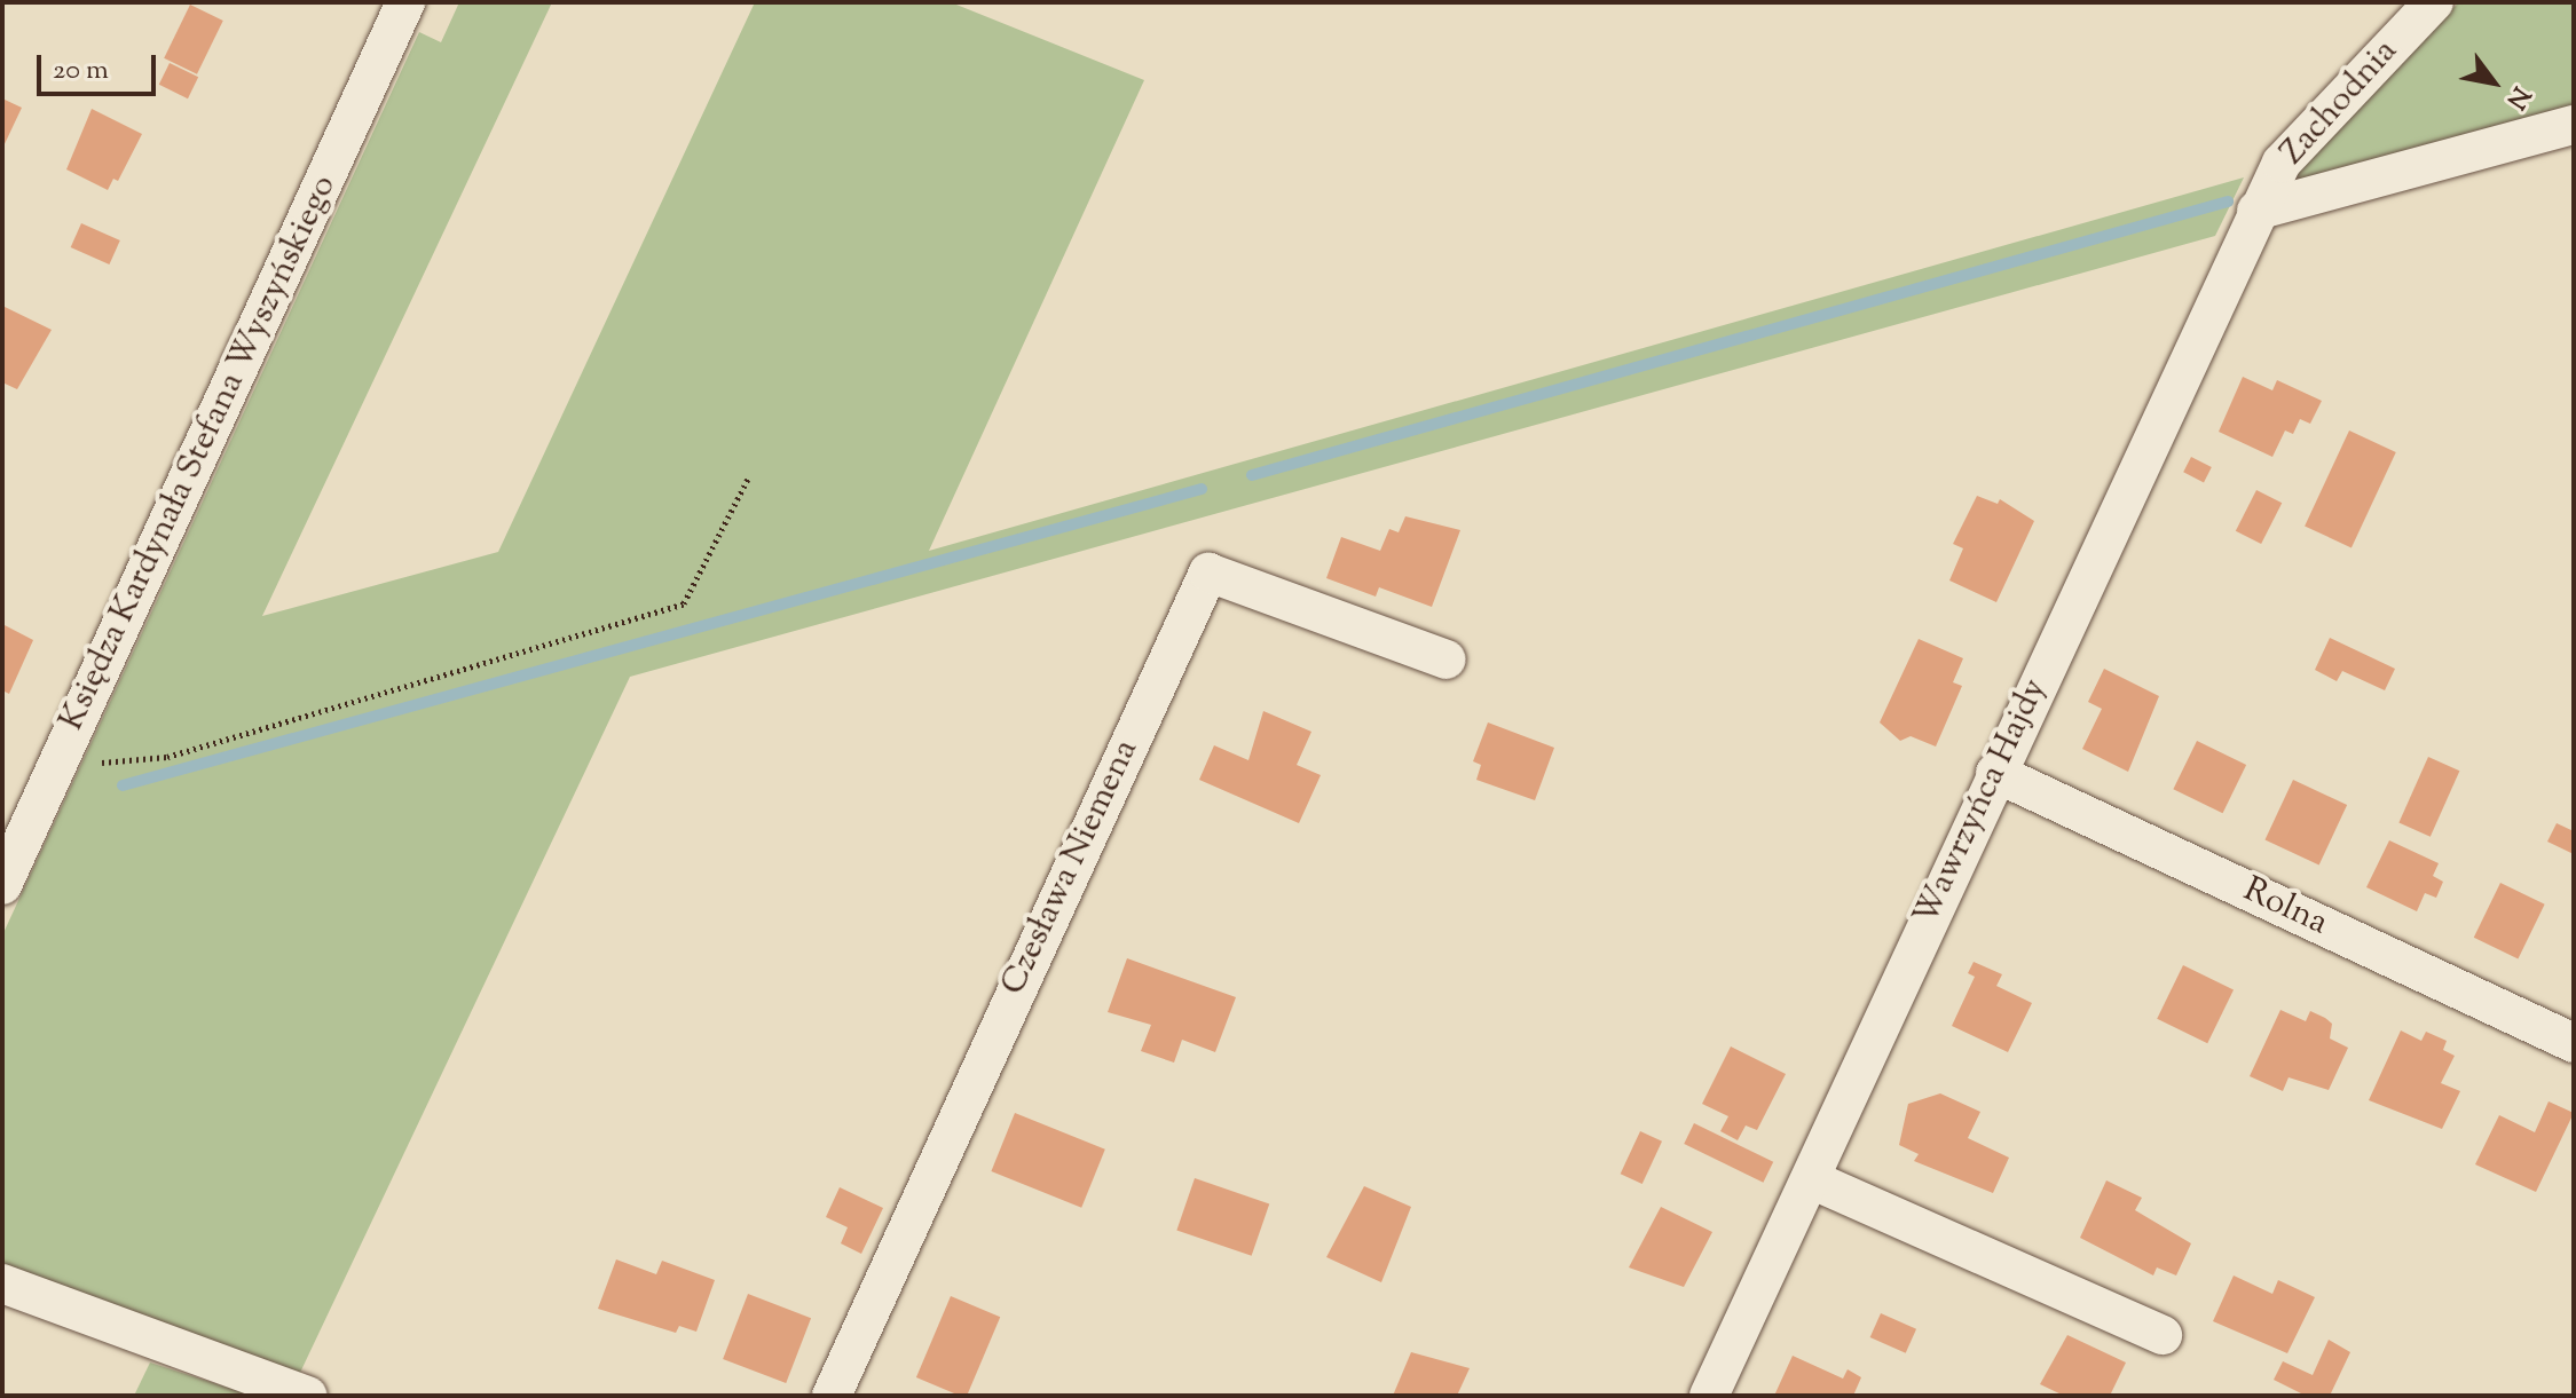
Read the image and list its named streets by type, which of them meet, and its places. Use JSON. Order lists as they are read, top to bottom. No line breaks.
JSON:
{"streets":{"street":["Zachodnia","Księdza Kardynała Stefana Wyszyńskiego","Wawrzyńca Hajdy","Czesława Niemena","Rolna"]},"crossings":[["Zachodnia","Wawrzyńca Hajdy"],["Wawrzyńca Hajdy","Rolna"]],"scale_bar":"20 m","north":"bottom right"}
